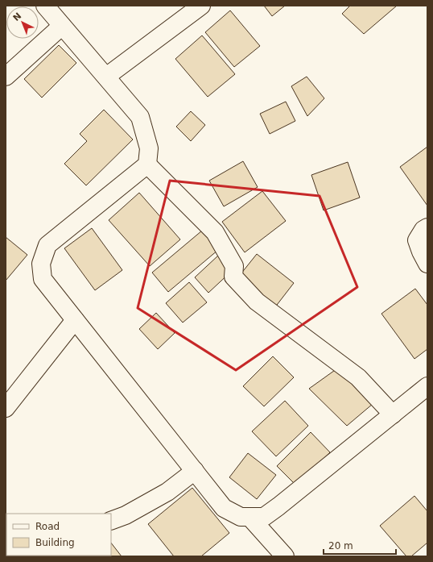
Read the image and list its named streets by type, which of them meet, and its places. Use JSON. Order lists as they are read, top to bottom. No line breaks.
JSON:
{"legend":["Road","Building"],"scale_bar":"20 m","north":"top left"}
